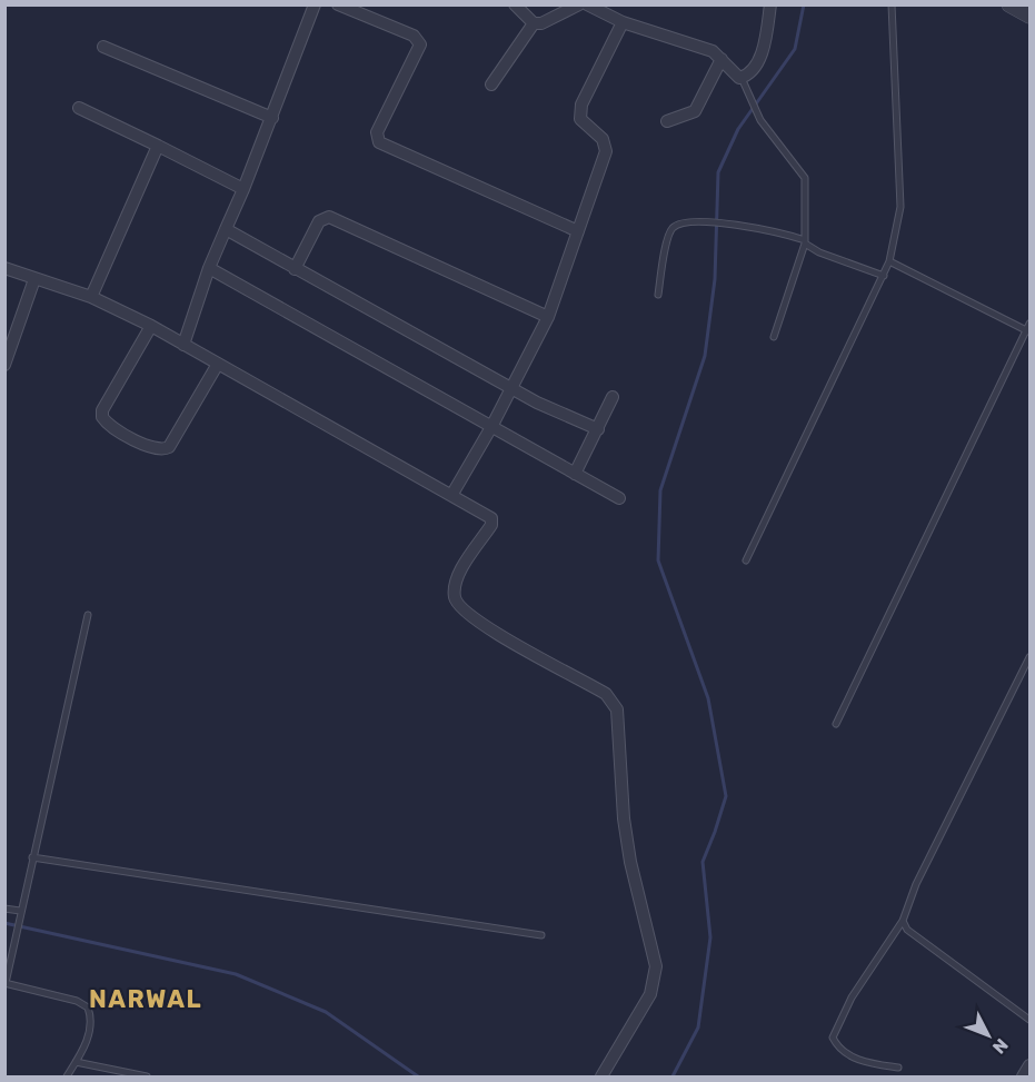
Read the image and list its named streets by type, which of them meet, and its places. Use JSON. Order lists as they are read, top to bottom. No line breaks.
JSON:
{"districts":["NARWAL"],"north":"bottom right"}
